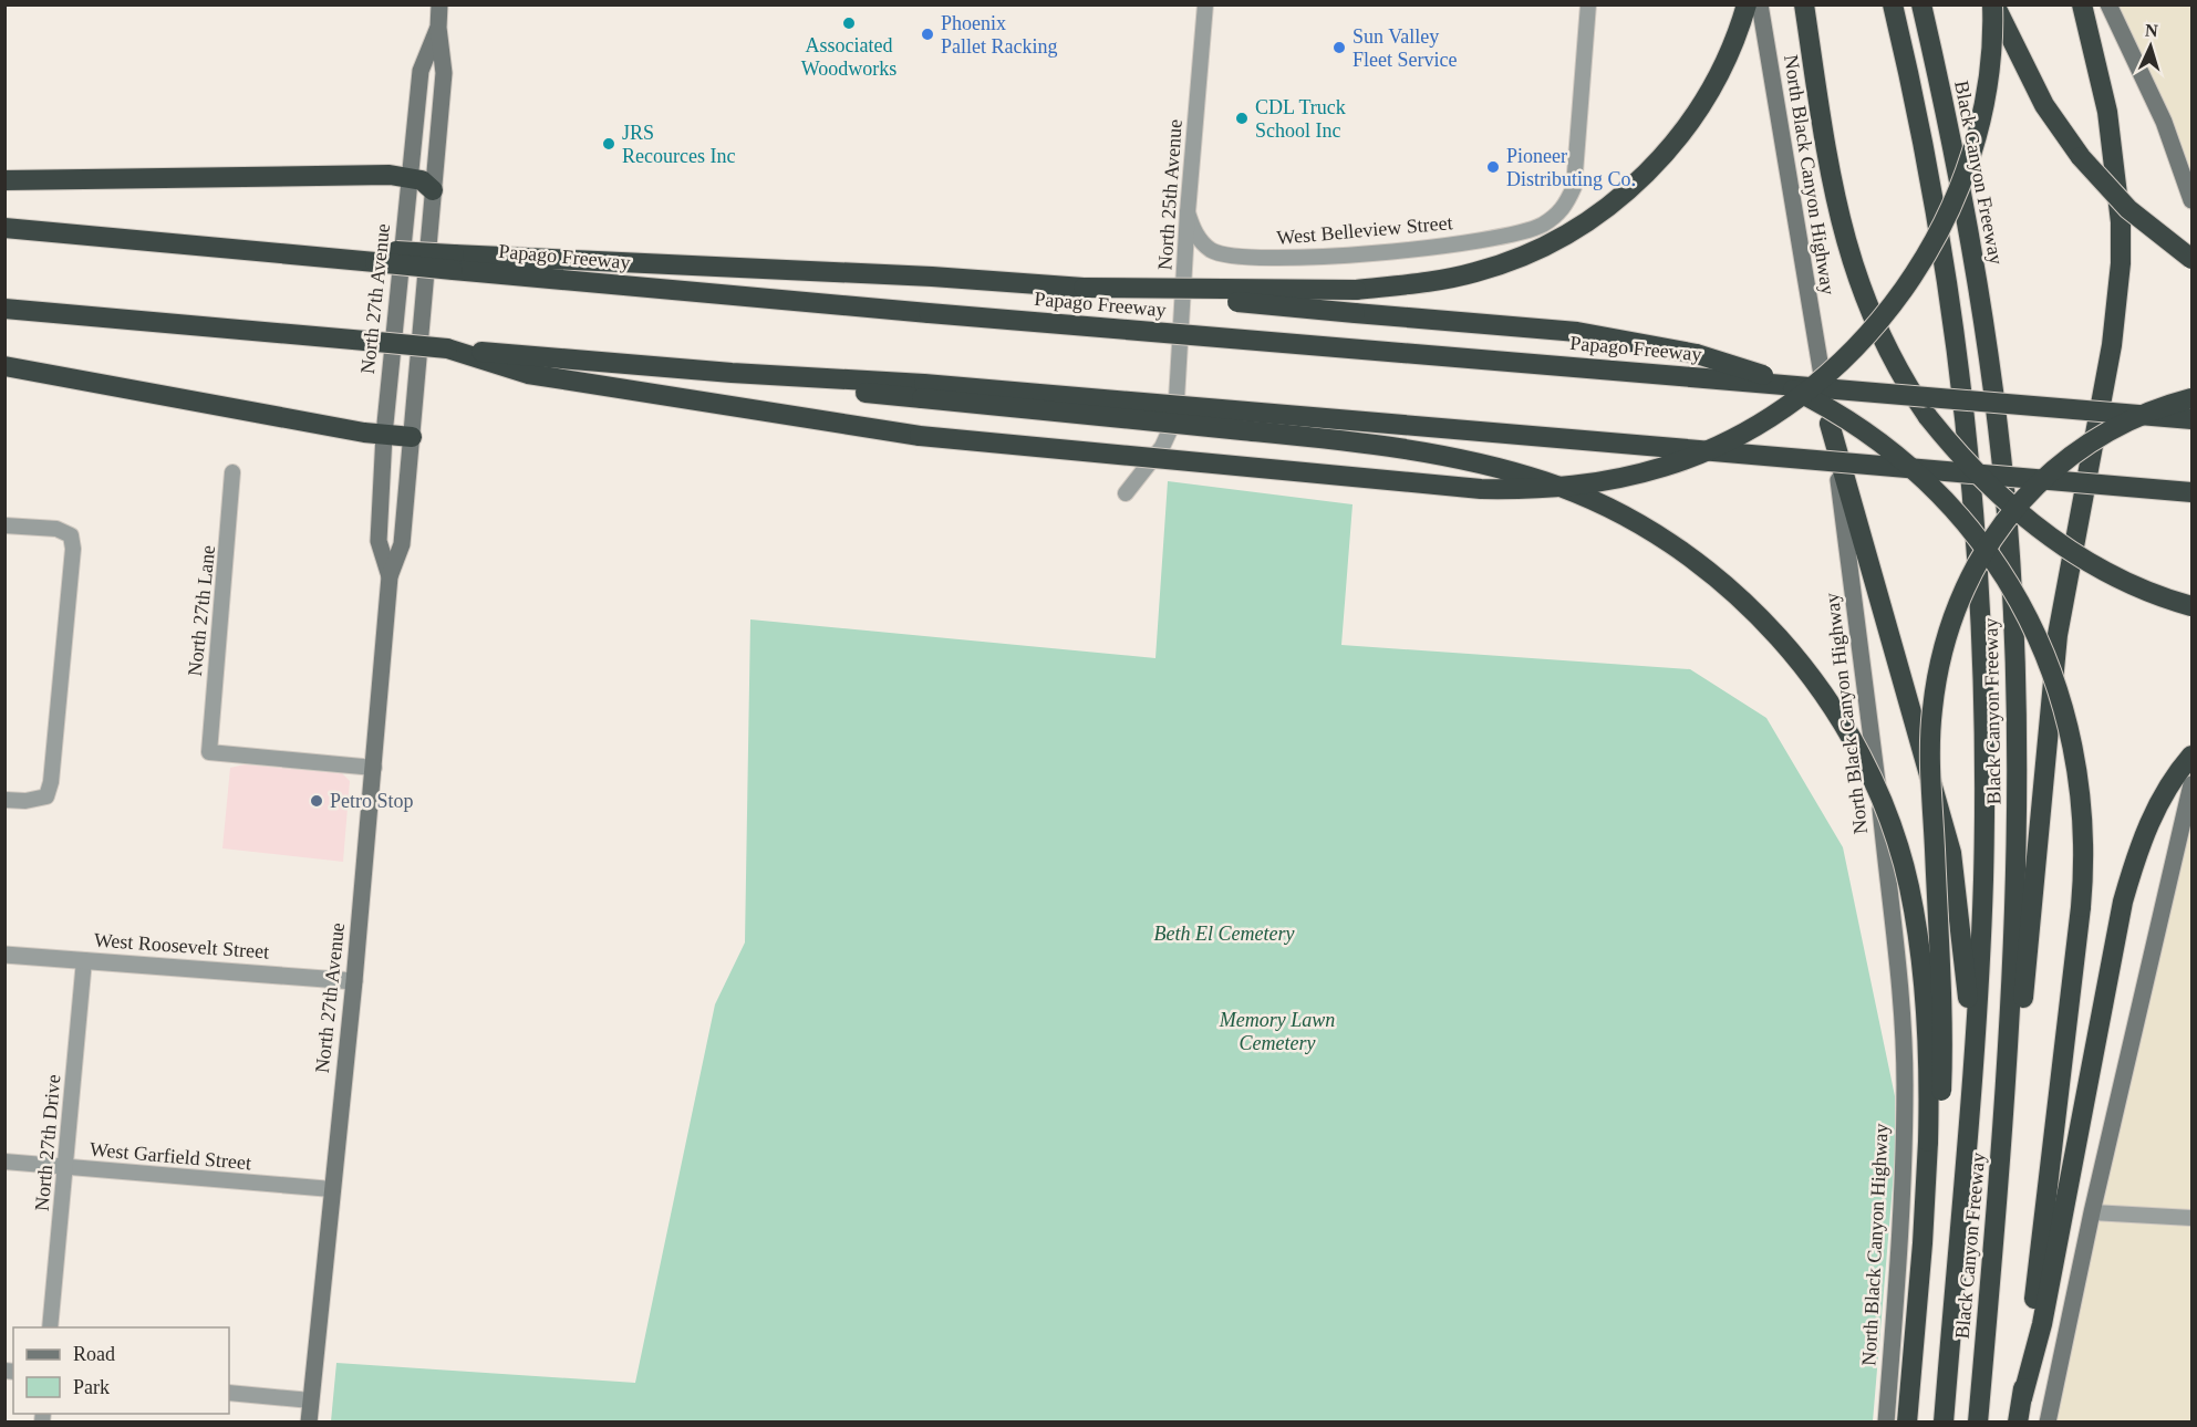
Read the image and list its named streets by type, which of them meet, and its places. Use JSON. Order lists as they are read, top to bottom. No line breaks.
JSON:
{"streets":{"highway":["Black Canyon Freeway","Papago Freeway"],"main road":["North Black Canyon Highway","North 27th Avenue"],"street":["North 25th Avenue","West Belleview Street","North 27th Lane","West Roosevelt Street","North 27th Drive","West Garfield Street"]},"crossings":[["North 25th Avenue","West Belleview Street"],["North 27th Avenue","North 27th Lane"],["North 27th Avenue","West Roosevelt Street"],["North 27th Avenue","West Garfield Street"],["West Roosevelt Street","North 27th Drive"],["North 27th Drive","West Garfield Street"]],"parks":["Beth El Cemetery","Memory Lawn Cemetery"],"places":["Associated Woodworks","Phoenix Pallet Racking","Sun Valley Fleet Service","CDL Truck School Inc","JRS Recources Inc","Pioneer Distributing Co.","Petro Stop"],"legend":["Road","Park"],"north":"top"}
